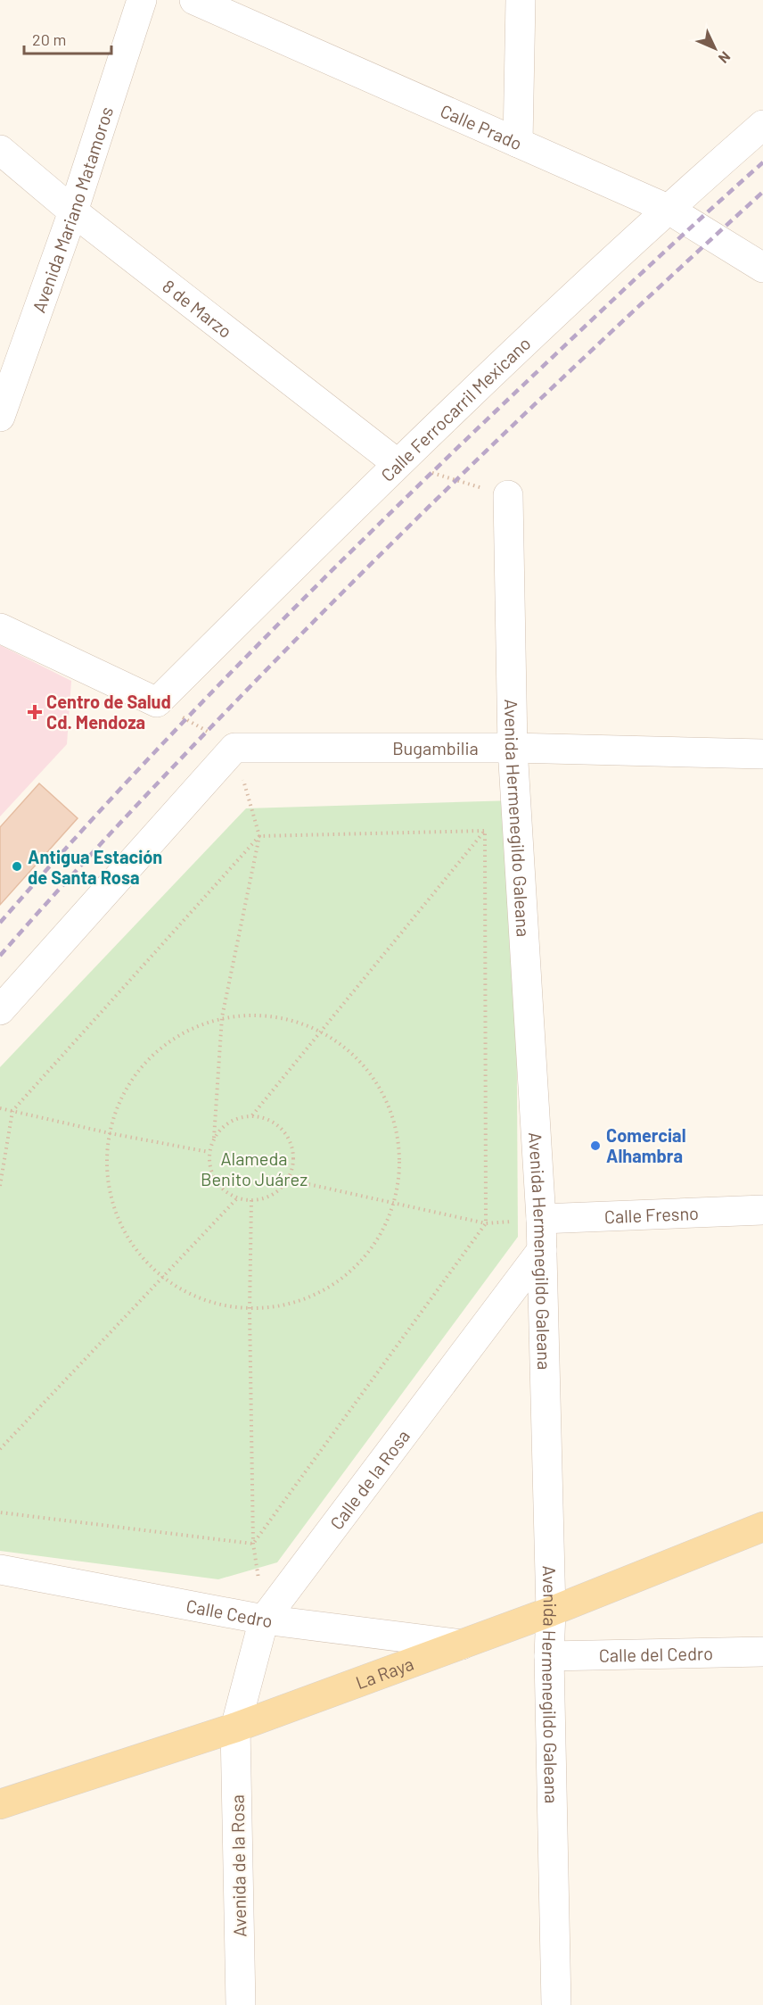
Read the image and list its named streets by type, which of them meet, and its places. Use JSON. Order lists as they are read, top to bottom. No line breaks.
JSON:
{"streets":{"main road":["La Raya"],"street":["Calle Prado","Avenida Mariano Matamoros","8 de Marzo","Calle Ferrocarril Mexicano","Bugambilia","Avenida Hermenegildo Galeana","Calle Fresno","Calle de la Rosa","Calle Cedro","Calle del Cedro","Avenida de la Rosa"]},"crossings":[["Calle Prado","Calle Ferrocarril Mexicano"],["Avenida Mariano Matamoros","8 de Marzo"],["8 de Marzo","Calle Ferrocarril Mexicano"],["Bugambilia","Avenida Hermenegildo Galeana"],["Avenida Hermenegildo Galeana","Calle Fresno"],["Avenida Hermenegildo Galeana","Calle de la Rosa"],["Avenida Hermenegildo Galeana","Calle del Cedro"],["Avenida Hermenegildo Galeana","La Raya"],["Calle de la Rosa","Calle Cedro"],["Calle de la Rosa","La Raya"],["Calle de la Rosa","Avenida de la Rosa"],["Calle Cedro","La Raya"],["La Raya","Avenida de la Rosa"]],"parks":["Alameda Benito Juárez"],"places":{"health":["Centro de Salud Cd. Mendoza"],"other":["Antigua Estación de Santa Rosa","Comercial Alhambra"]},"scale_bar":"20 m","north":"bottom right"}
